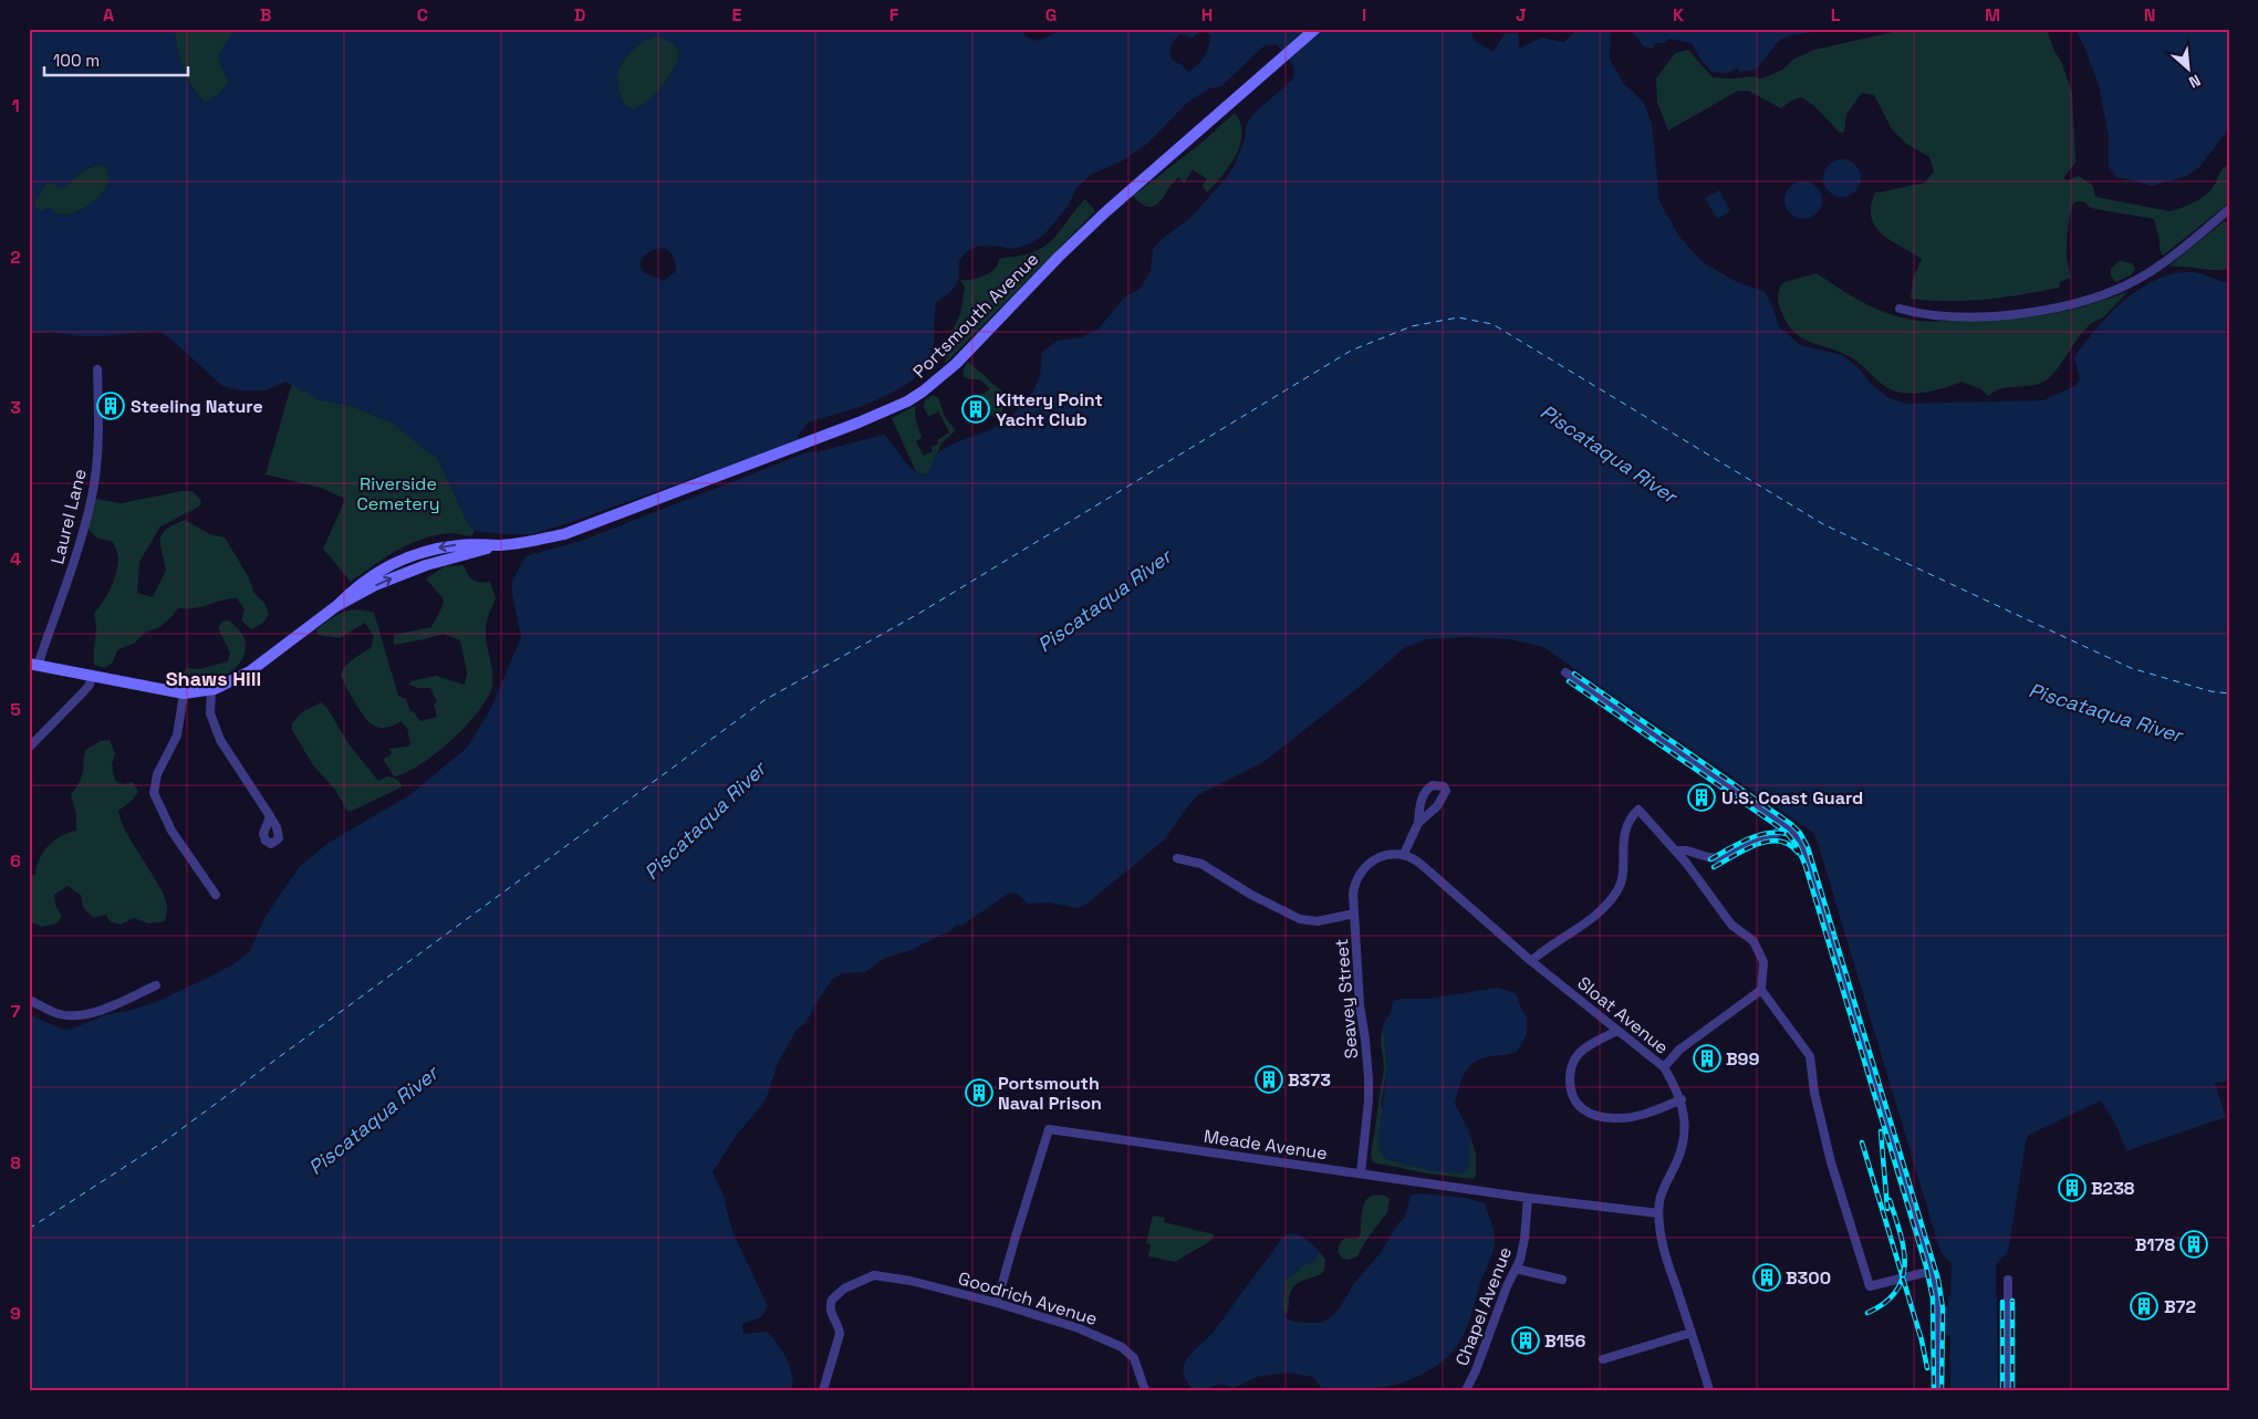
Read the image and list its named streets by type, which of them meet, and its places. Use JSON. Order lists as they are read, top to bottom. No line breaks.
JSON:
{"streets":{"main road":["Portsmouth Avenue"],"street":["Laurel Lane","Seavey Street","Sloat Avenue","Meade Avenue","Goodrich Avenue","Chapel Avenue"]},"crossings":[["Portsmouth Avenue","Laurel Lane"],["Seavey Street","Sloat Avenue"],["Seavey Street","Meade Avenue"],["Sloat Avenue","Meade Avenue"],["Meade Avenue","Goodrich Avenue"],["Meade Avenue","Chapel Avenue"]],"districts":["Shaws Hill"],"water":["Piscataqua River"],"parks":["Riverside Cemetery"],"places":{"building":["Steeling Nature","Kittery Point Yacht Club","U.S. Coast Guard","B99","B373","Portsmouth Naval Prison","B238","B178","B300","B72","B156"]},"scale_bar":"100 m","north":"bottom right","grid":{"columns":["A","B","C","D","E","F","G","H","I","J","K","L","M","N"],"rows":["1","2","3","4","5","6","7","8","9"]}}
